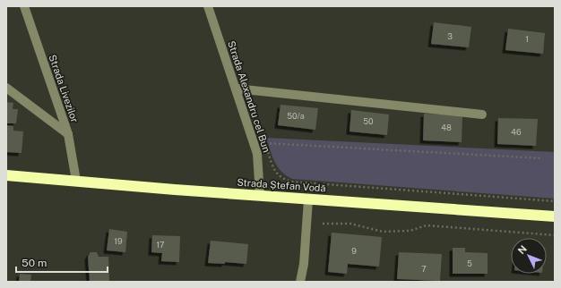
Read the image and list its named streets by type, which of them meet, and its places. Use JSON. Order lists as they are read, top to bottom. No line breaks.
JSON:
{"streets":{"highway":["Strada Ștefan Vodă"],"street":["Strada Livezilor","Strada Alexandru cel Bun"]},"crossings":[["Strada Livezilor","Strada Ștefan Vodă"],["Strada Alexandru cel Bun","Strada Ștefan Vodă"]],"house_numbers":["3","1","50/a","50","48","46","19","17","9","5","7"],"scale_bar":"50 m","north":"top left"}
